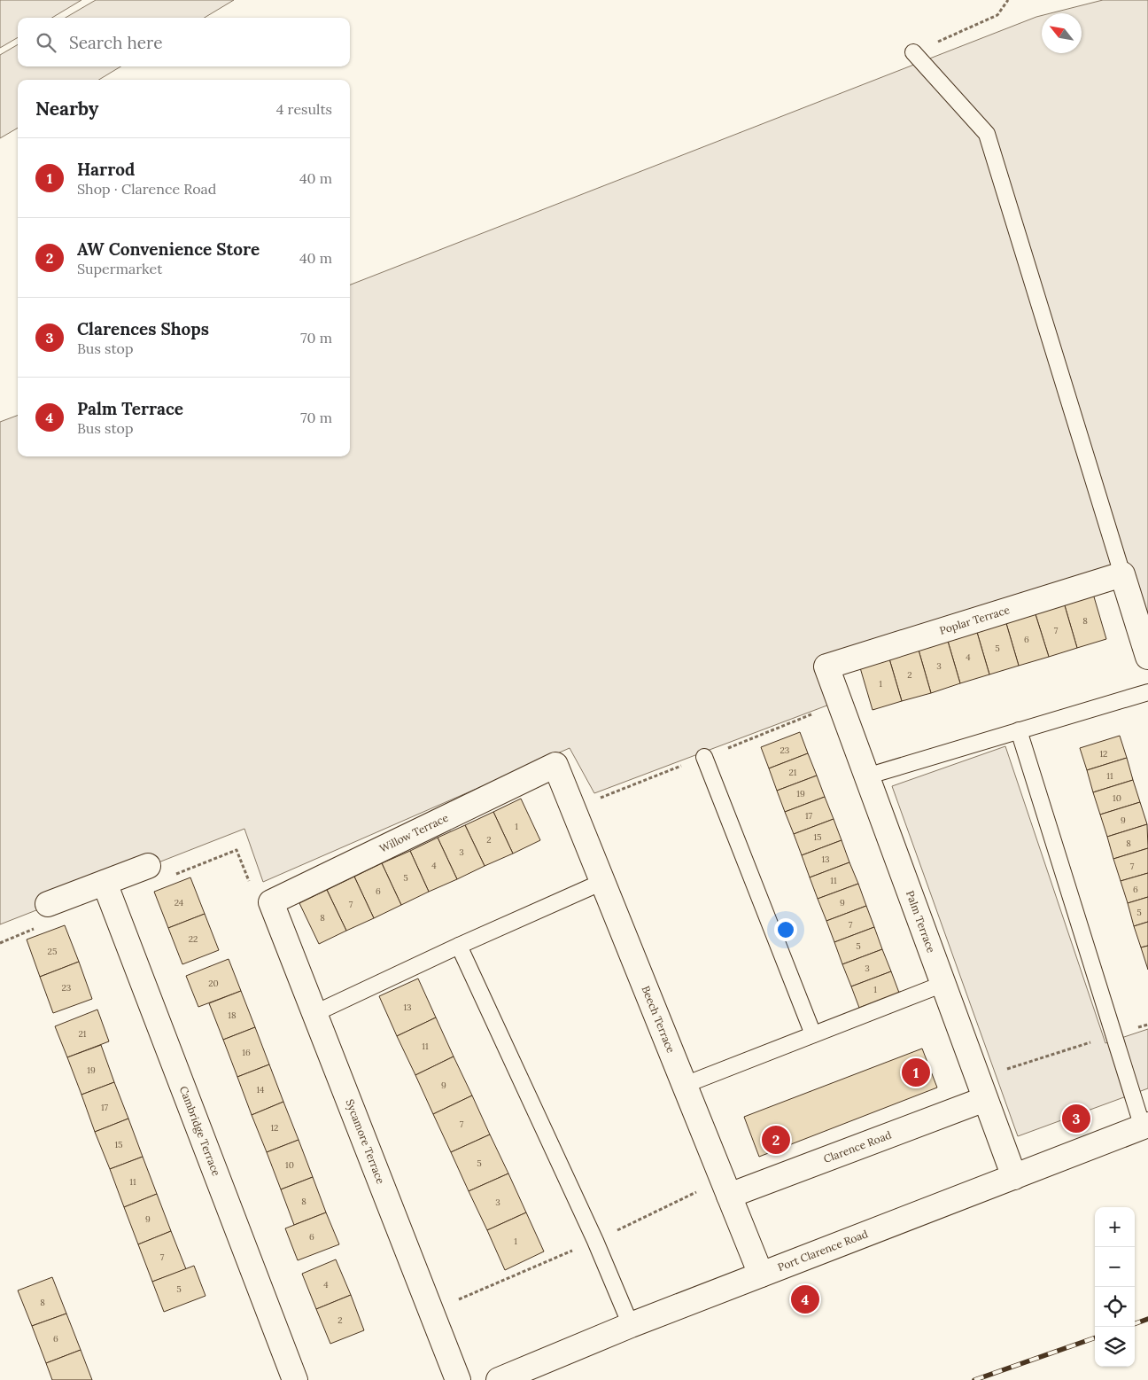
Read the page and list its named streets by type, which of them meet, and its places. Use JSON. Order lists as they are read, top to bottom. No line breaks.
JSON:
{"streets":{"street":["Poplar Terrace","Willow Terrace","Palm Terrace","Beech Terrace","Cambridge Terrace","Sycamore Terrace","Clarence Road","Port Clarence Road"]},"crossings":[["Poplar Terrace","Palm Terrace"],["Willow Terrace","Beech Terrace"],["Willow Terrace","Sycamore Terrace"],["Palm Terrace","Clarence Road"],["Palm Terrace","Port Clarence Road"],["Beech Terrace","Clarence Road"],["Beech Terrace","Port Clarence Road"]],"house_numbers":["8","7","6","5","4","3","2","1","23","12","21","11","19","10","17","9","1","15","2","8","3","13","4","7","5","11","6","6","24","9","7","5","8","7","22","5","25","3","20","23","1","13","18","21","11","16","19","9","14","17","7","12","15","5","10","11","8","3","9","6","1","7","4","5","8","2","6"],"north":"top left","page":{"search":"Search here","heading":["Nearby","4 results"],"list":[{"mark":"1","name":"Harrod","note":"Shop · Clarence Road","value":"40 m"},{"mark":"2","name":"AW Convenience Store","note":"Supermarket","value":"40 m"},{"mark":"3","name":"Clarences Shops","note":"Bus stop","value":"70 m"},{"mark":"4","name":"Palm Terrace","note":"Bus stop","value":"70 m"}],"pins":["1","3","2","4"],"map_buttons":["+","−"]}}
